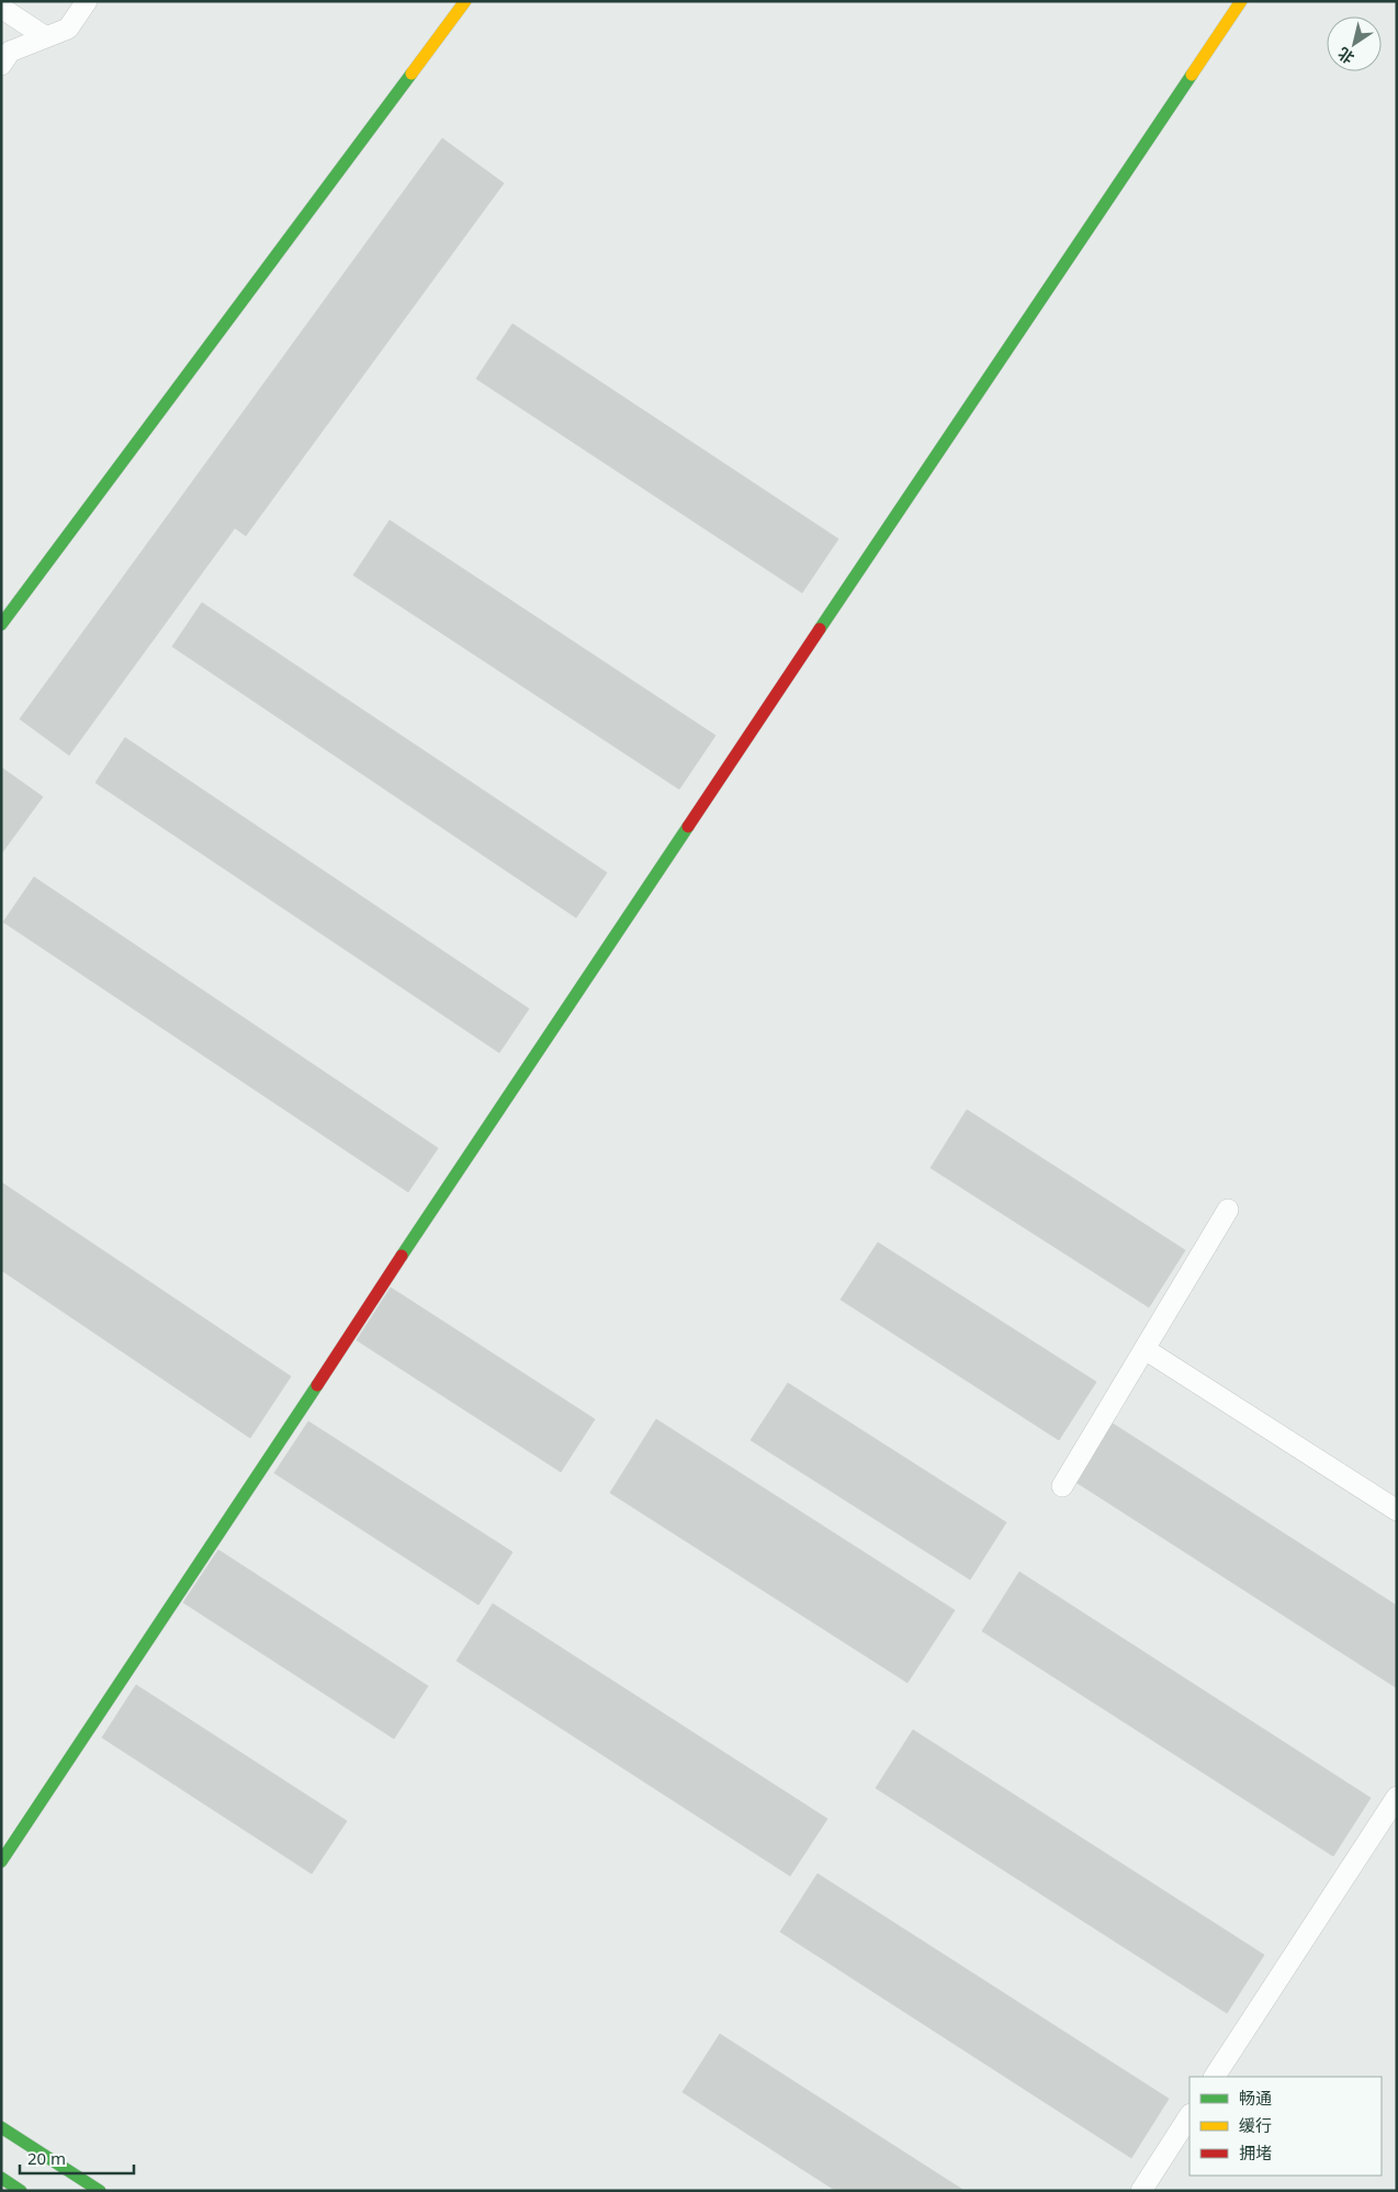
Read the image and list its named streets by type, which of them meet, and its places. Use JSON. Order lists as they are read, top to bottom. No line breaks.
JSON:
{"legend":["畅通","缓行","拥堵"],"scale_bar":"20 m","north":"bottom left"}
